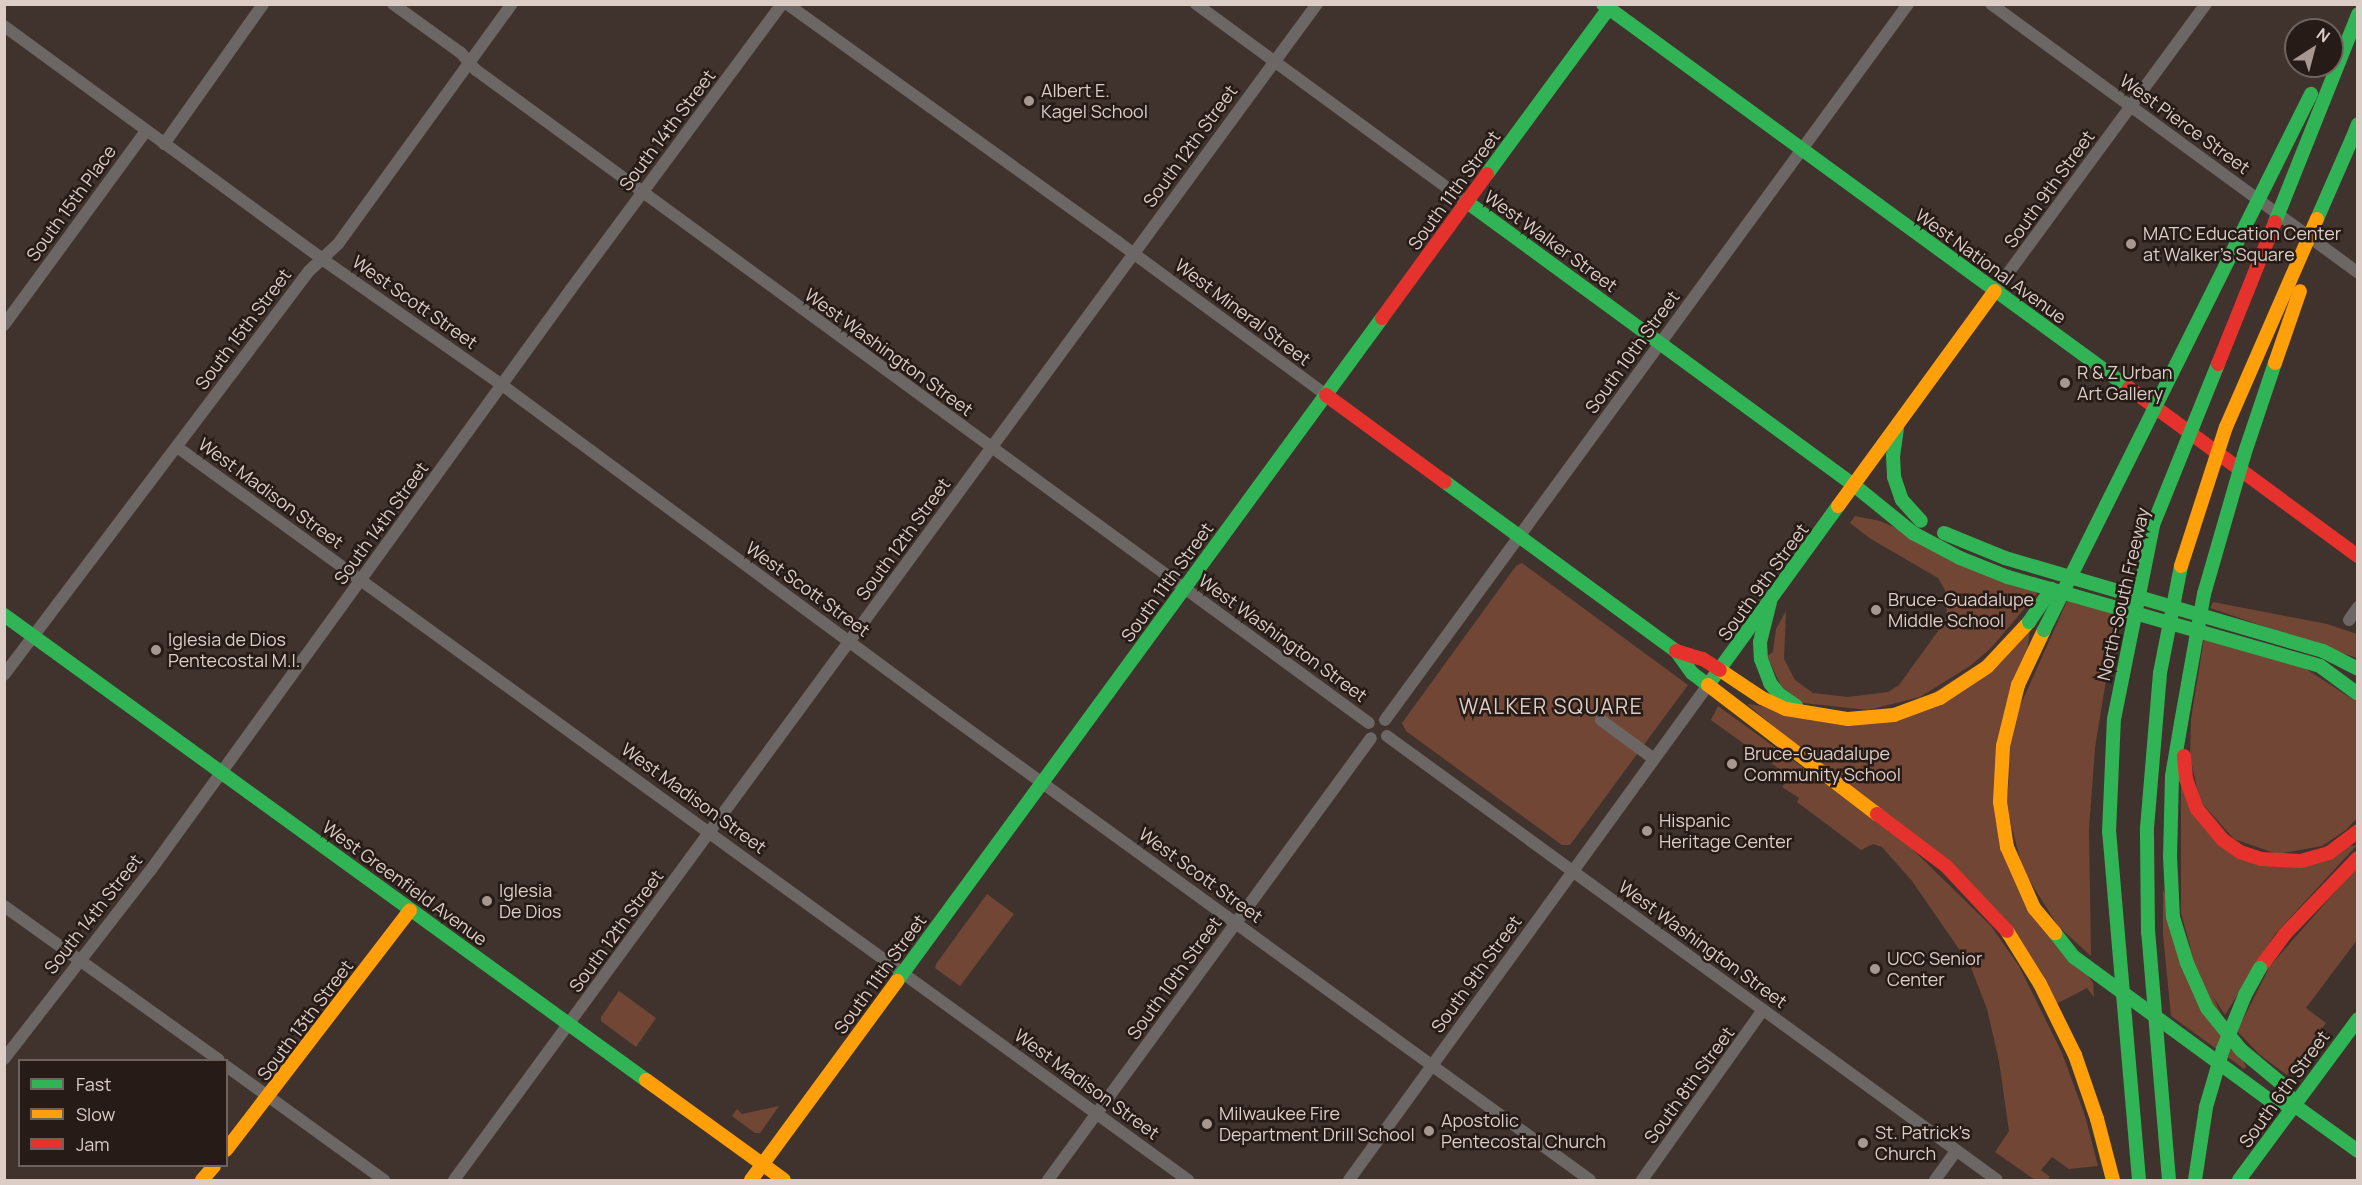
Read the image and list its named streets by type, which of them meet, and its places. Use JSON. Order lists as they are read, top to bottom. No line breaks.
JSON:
{"streets":{"main road":["South 9th Street","South 11th Street","West Walker Street","West National Avenue","West Mineral Street","North-South Freeway","West Greenfield Avenue","South 13th Street","South 6th Street"],"street":["West Pierce Street","South 14th Street","South 12th Street","South 15th Place","West Scott Street","South 15th Street","West Washington Street","South 10th Street","West Madison Street","South 8th Street"]},"crossings":[["West Pierce Street","South 9th Street"],["South 14th Street","West Scott Street"],["South 14th Street","West Washington Street"],["South 14th Street","West Madison Street"],["South 14th Street","West Greenfield Avenue"],["South 12th Street","West Walker Street"],["South 12th Street","West Scott Street"],["South 12th Street","West Mineral Street"],["South 12th Street","West Washington Street"],["South 12th Street","West Madison Street"],["South 12th Street","West Greenfield Avenue"],["South 9th Street","West Walker Street"],["South 9th Street","West National Avenue"],["South 9th Street","West Scott Street"],["South 9th Street","West Mineral Street"],["South 9th Street","West Washington Street"],["South 11th Street","West Walker Street"],["South 11th Street","West National Avenue"],["South 11th Street","West Scott Street"],["South 11th Street","West Mineral Street"],["South 11th Street","West Washington Street"],["South 11th Street","West Madison Street"],["South 11th Street","West Greenfield Avenue"],["South 15th Place","West Scott Street"],["West Walker Street","South 10th Street"],["West National Avenue","South 10th Street"],["West Scott Street","South 15th Street"],["West Scott Street","South 10th Street"],["West Mineral Street","South 10th Street"],["South 15th Street","West Washington Street"],["South 15th Street","West Madison Street"],["South 15th Street","West Greenfield Avenue"],["West Washington Street","South 10th Street"],["West Washington Street","South 8th Street"],["South 10th Street","West Madison Street"],["West Greenfield Avenue","South 13th Street"]],"districts":["WALKER SQUARE"],"places":["Albert E. Kagel School","MATC Education Center at Walker's Square","R & Z Urban Art Gallery","Bruce-Guadalupe Middle School","Iglesia de Dios Pentecostal M.I.","Bruce-Guadalupe Community School","Hispanic Heritage Center","Iglesia De Dios","UCC Senior Center","Milwaukee Fire Department Drill School","Apostolic Pentecostal Church","St. Patrick's Church"],"legend":["Fast","Slow","Jam"],"north":"top right"}
